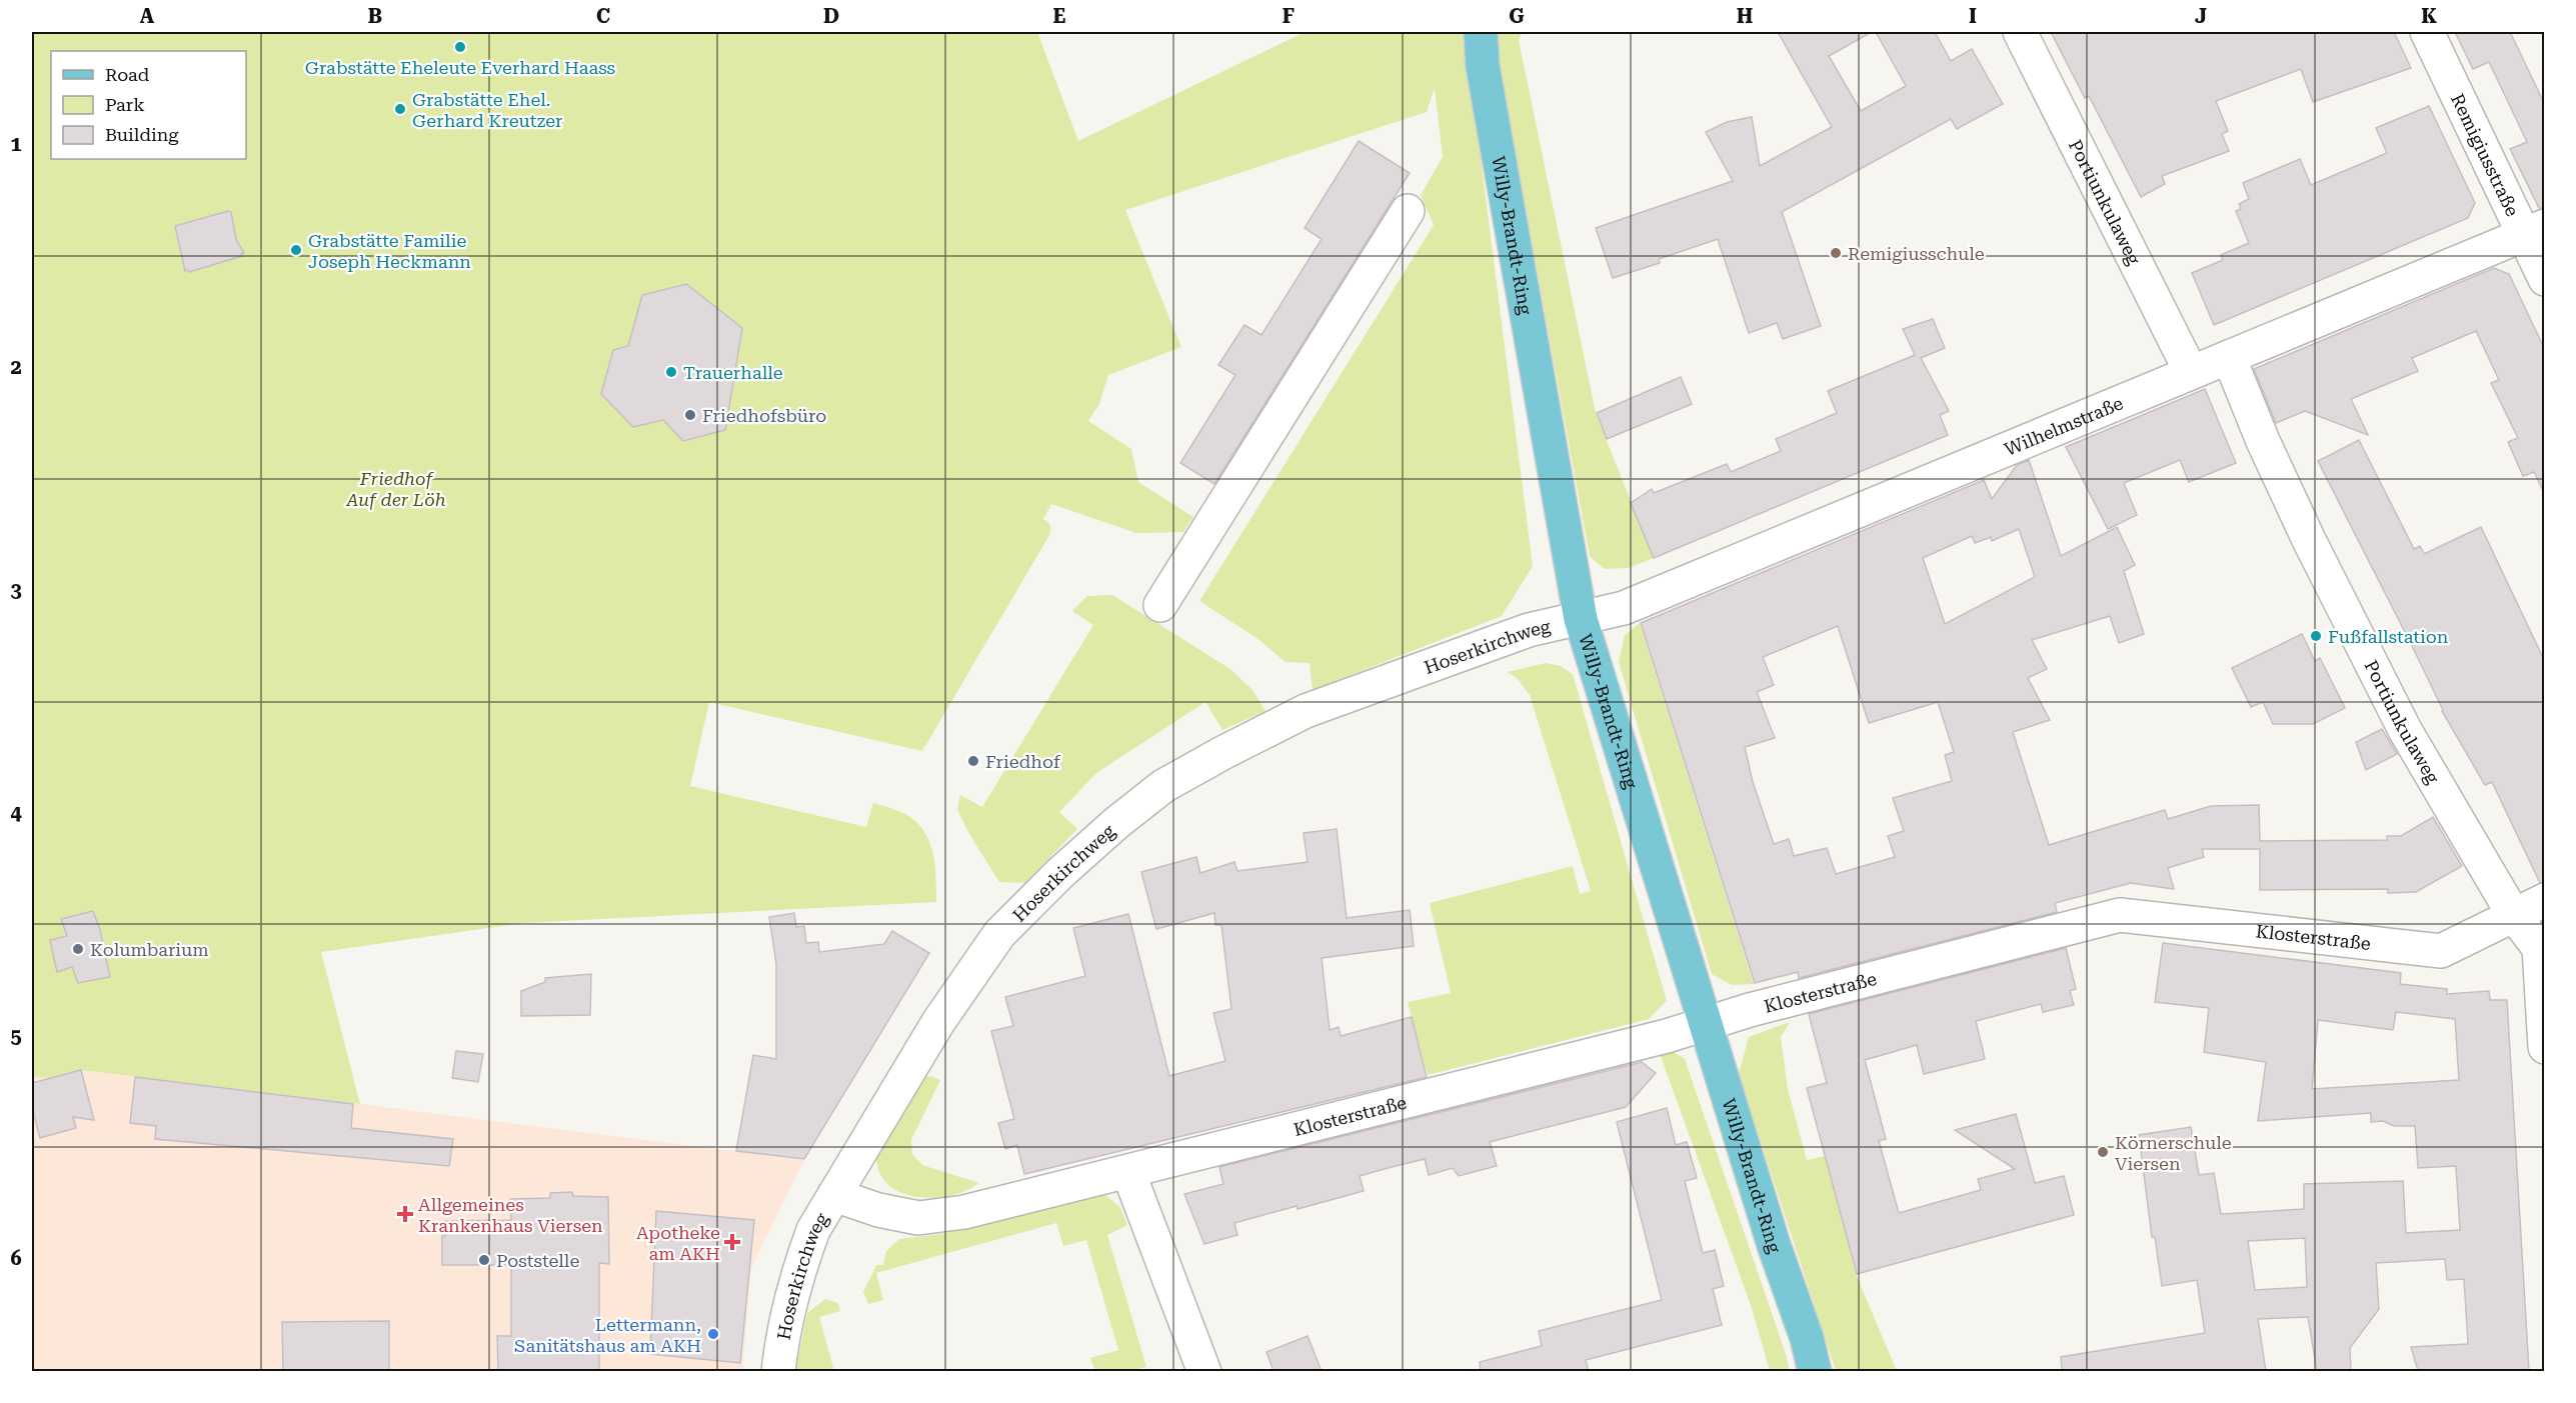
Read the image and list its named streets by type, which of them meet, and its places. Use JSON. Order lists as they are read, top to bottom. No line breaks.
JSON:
{"streets":{"main road":["Willy-Brandt-Ring"],"street":["Remigiusstraße","Portiunkulaweg","Wilhelmstraße","Hoserkirchweg","Klosterstraße"]},"crossings":[["Remigiusstraße","Wilhelmstraße"],["Portiunkulaweg","Wilhelmstraße"],["Portiunkulaweg","Klosterstraße"],["Willy-Brandt-Ring","Wilhelmstraße"],["Willy-Brandt-Ring","Hoserkirchweg"],["Willy-Brandt-Ring","Klosterstraße"],["Wilhelmstraße","Hoserkirchweg"],["Hoserkirchweg","Klosterstraße"]],"parks":["Friedhof Auf der Löh"],"places":{"other":["Grabstätte Eheleute Everhard Haass","Grabstätte Ehel. Gerhard Kreutzer","Grabstätte Familie Joseph Heckmann","Remigiusschule","Trauerhalle","Friedhofsbüro","Fußfallstation","Friedhof","Kolumbarium","Körnerschule Viersen","Poststelle","Lettermann, Sanitätshaus am AKH"],"health":["Allgemeines Krankenhaus Viersen","Apotheke am AKH"]},"legend":["Road","Park","Building"],"grid":{"columns":["A","B","C","D","E","F","G","H","I","J","K"],"rows":["1","2","3","4","5","6"]}}
